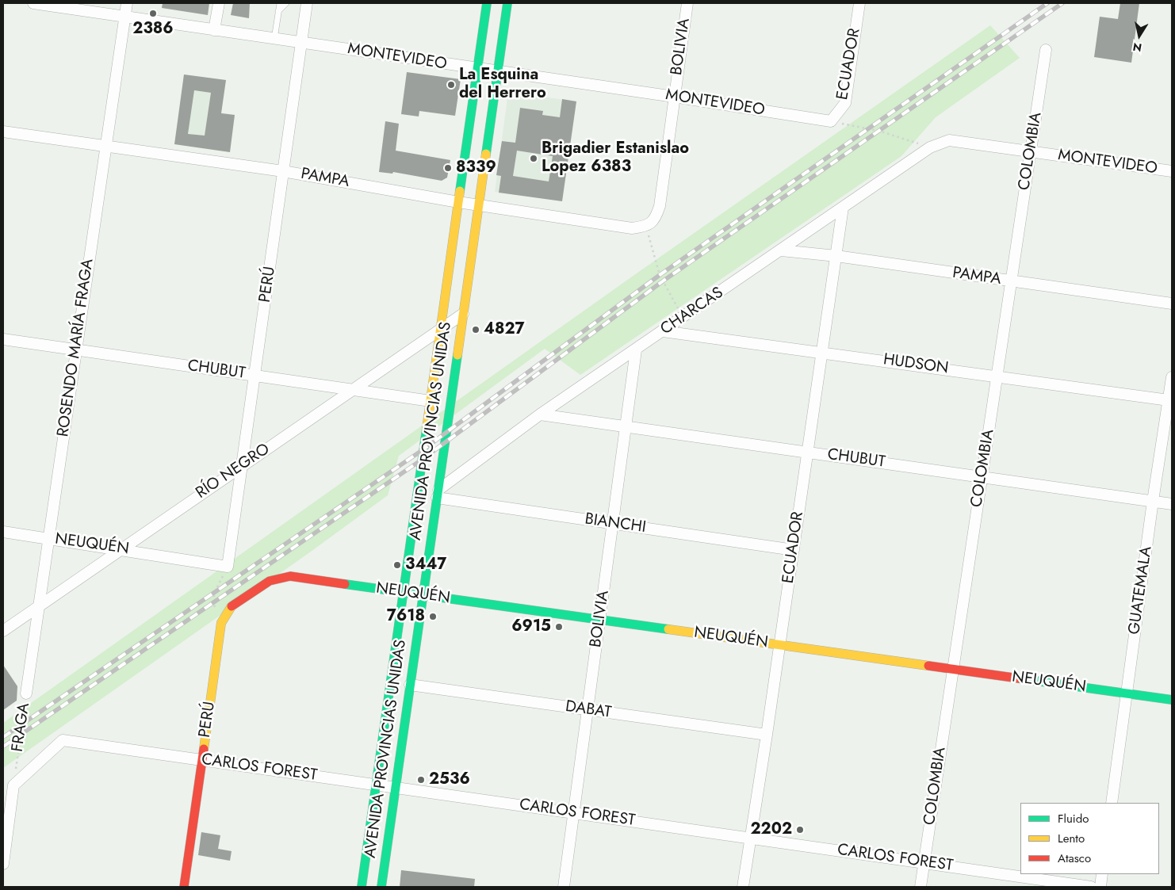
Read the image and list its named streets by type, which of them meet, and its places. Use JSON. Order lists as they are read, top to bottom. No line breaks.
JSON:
{"streets":{"main road":["PERÚ","AVENIDA PROVINCIAS UNIDAS","NEUQUÉN"],"street":["BOLIVIA","MONTEVIDEO","ECUADOR","COLOMBIA","PAMPA","CHARCAS","ROSENDO MARÍA FRAGA","HUDSON","CHUBUT","RÍO NEGRO","BIANCHI","GUATEMALA","DABAT","CARLOS FOREST"],"path":["FRAGA"]},"crossings":[["BOLIVIA","MONTEVIDEO"],["BOLIVIA","PAMPA"],["BOLIVIA","CHARCAS"],["BOLIVIA","CHUBUT"],["BOLIVIA","BIANCHI"],["BOLIVIA","NEUQUÉN"],["BOLIVIA","DABAT"],["BOLIVIA","CARLOS FOREST"],["MONTEVIDEO","ECUADOR"],["MONTEVIDEO","COLOMBIA"],["MONTEVIDEO","PERÚ"],["MONTEVIDEO","CHARCAS"],["MONTEVIDEO","ROSENDO MARÍA FRAGA"],["MONTEVIDEO","AVENIDA PROVINCIAS UNIDAS"],["ECUADOR","PAMPA"],["ECUADOR","CHARCAS"],["ECUADOR","HUDSON"],["ECUADOR","CHUBUT"],["ECUADOR","BIANCHI"],["ECUADOR","NEUQUÉN"],["ECUADOR","DABAT"],["ECUADOR","CARLOS FOREST"],["COLOMBIA","PAMPA"],["COLOMBIA","HUDSON"],["COLOMBIA","CHUBUT"],["COLOMBIA","NEUQUÉN"],["COLOMBIA","CARLOS FOREST"],["PAMPA","PERÚ"],["PAMPA","CHARCAS"],["PAMPA","ROSENDO MARÍA FRAGA"],["PAMPA","AVENIDA PROVINCIAS UNIDAS"],["PERÚ","CHUBUT"],["PERÚ","RÍO NEGRO"],["PERÚ","NEUQUÉN"],["PERÚ","CARLOS FOREST"],["CHARCAS","HUDSON"],["CHARCAS","CHUBUT"],["CHARCAS","AVENIDA PROVINCIAS UNIDAS"],["CHARCAS","BIANCHI"],["ROSENDO MARÍA FRAGA","CHUBUT"],["ROSENDO MARÍA FRAGA","RÍO NEGRO"],["ROSENDO MARÍA FRAGA","NEUQUÉN"],["ROSENDO MARÍA FRAGA","FRAGA"],["HUDSON","GUATEMALA"],["CHUBUT","AVENIDA PROVINCIAS UNIDAS"],["CHUBUT","RÍO NEGRO"],["CHUBUT","GUATEMALA"],["AVENIDA PROVINCIAS UNIDAS","RÍO NEGRO"],["AVENIDA PROVINCIAS UNIDAS","BIANCHI"],["AVENIDA PROVINCIAS UNIDAS","NEUQUÉN"],["AVENIDA PROVINCIAS UNIDAS","DABAT"],["AVENIDA PROVINCIAS UNIDAS","CARLOS FOREST"],["RÍO NEGRO","NEUQUÉN"],["NEUQUÉN","GUATEMALA"],["FRAGA","CARLOS FOREST"]],"places":["2386","La Esquina del Herrero","Brigadier Estanislao Lopez 6383","8339","4827","3447","7618","6915","2536","2202"],"legend":["Fluido","Lento","Atasco"],"north":"bottom"}
